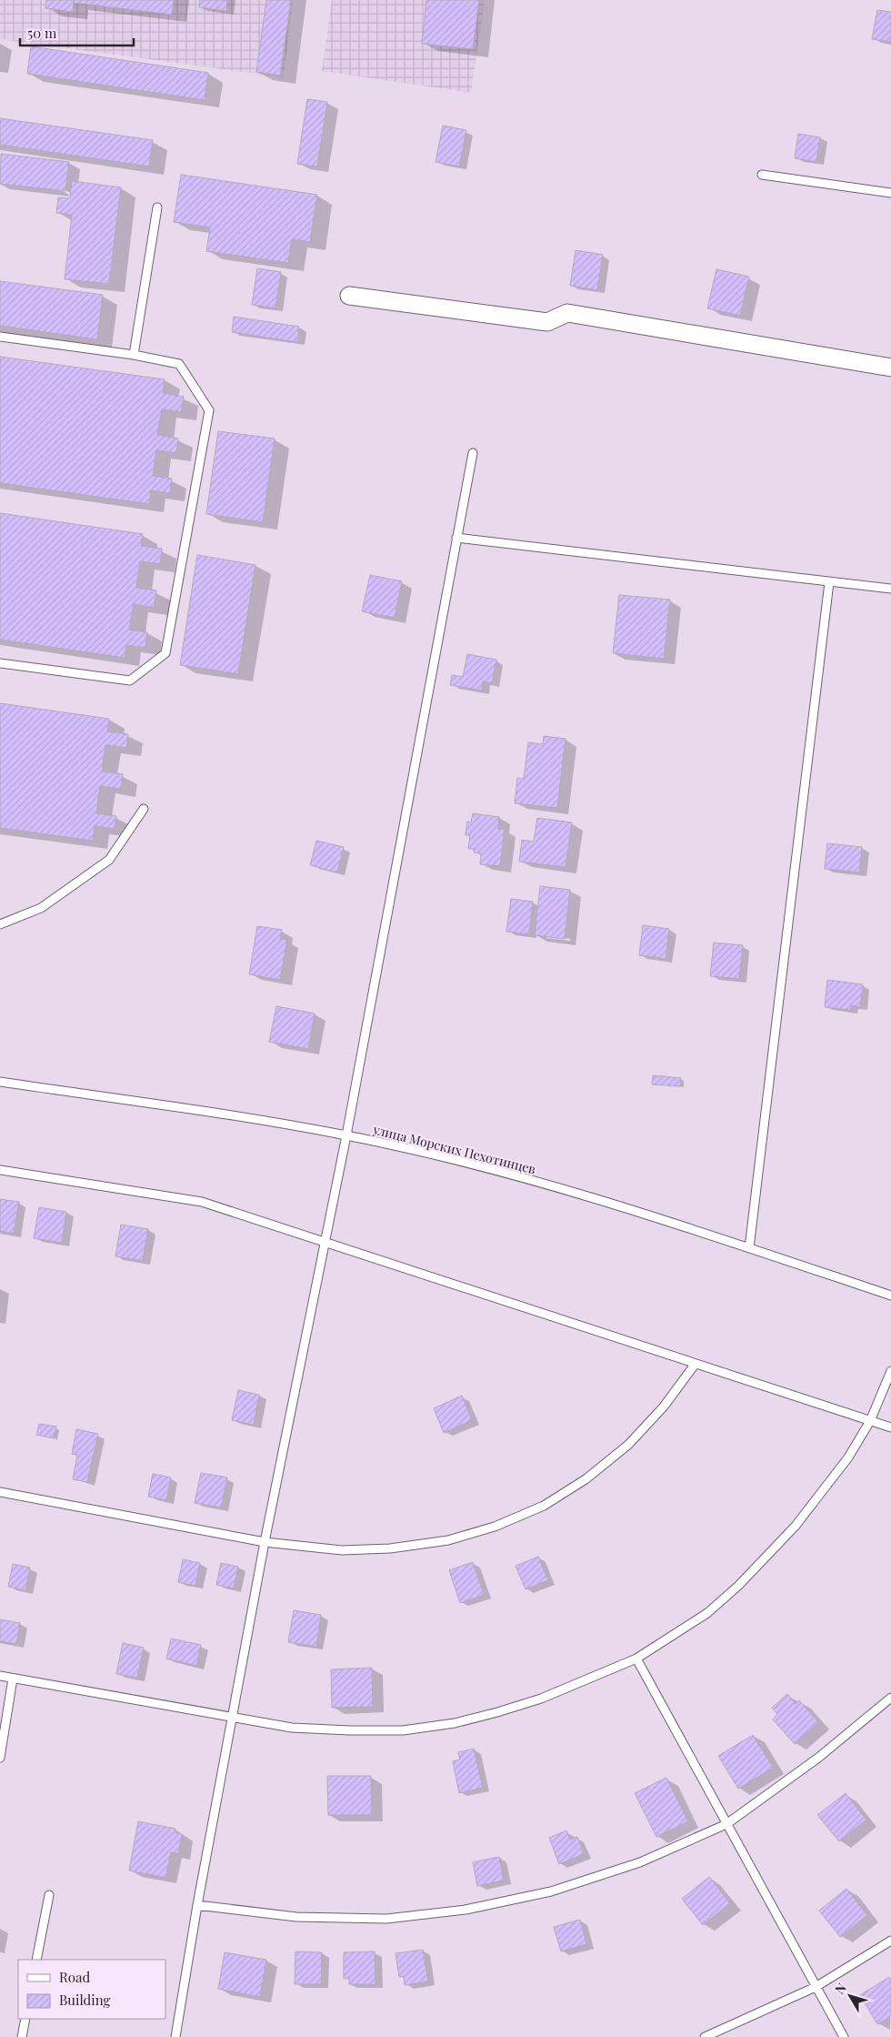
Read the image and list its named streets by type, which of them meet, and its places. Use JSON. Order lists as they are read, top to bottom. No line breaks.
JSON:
{"streets":{"lane":["улица Морских Пехотинцев"]},"legend":["Road","Building"],"scale_bar":"50 m","north":"top left"}
